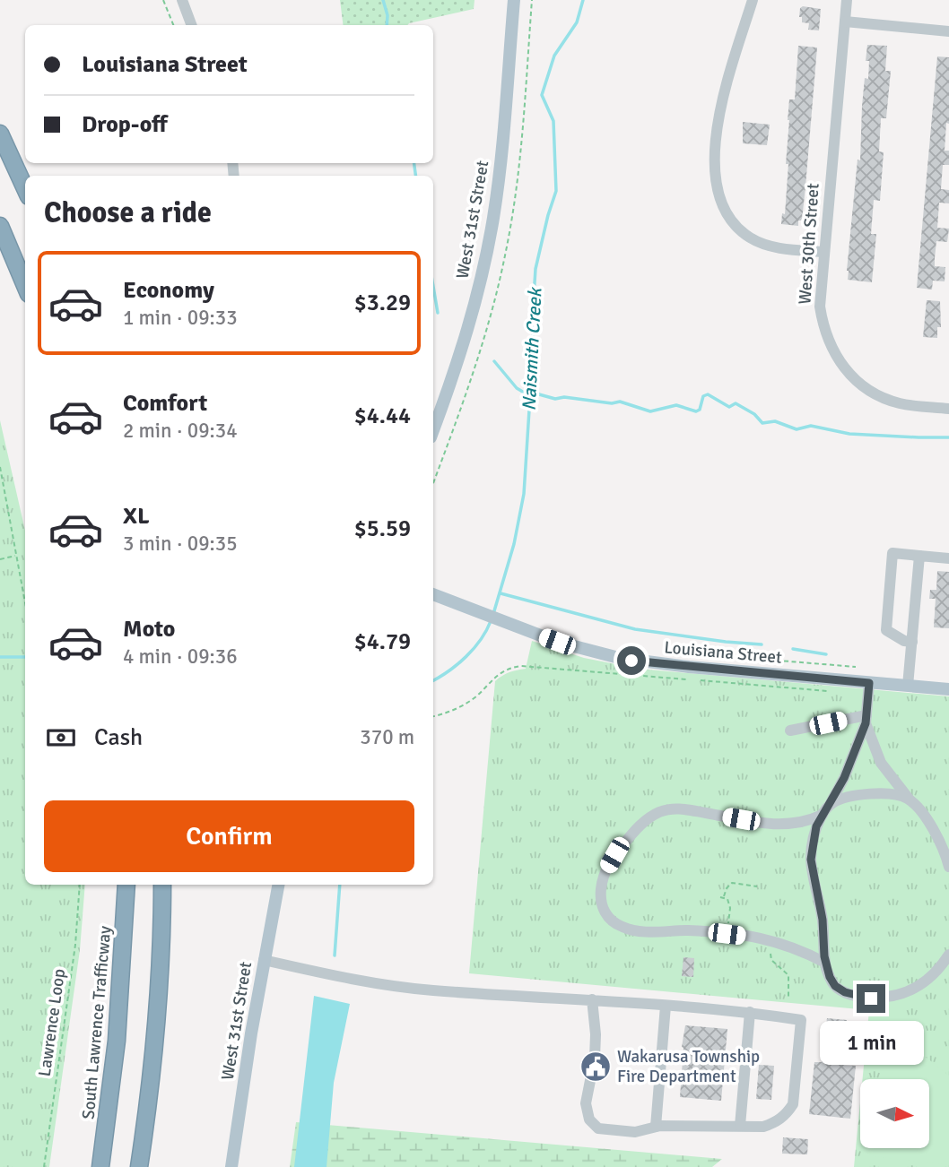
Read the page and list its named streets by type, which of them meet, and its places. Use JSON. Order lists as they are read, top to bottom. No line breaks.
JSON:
{"streets":{"highway":["South Lawrence Trafficway"],"main road":["West 31st Street","Louisiana Street"],"street":["West 30th Street"],"path":["Lawrence Loop"]},"water":["Naismith Creek"],"places":{"public building":["Wakarusa Township Fire Department"]},"north":"right","page":{"banner":["Louisiana Street","Drop-off"],"heading":"Choose a ride","list":[{"name":"Economy","note":"1 min · 09:33","value":"$3.29"},{"name":"Comfort","note":"2 min · 09:34","value":"$4.44"},{"name":"XL","note":"3 min · 09:35","value":"$5.59"},{"name":"Moto","note":"4 min · 09:36","value":"$4.79"}],"pay":["Cash","370 m"],"buttons":"Confirm","bubble":"1 min"}}
